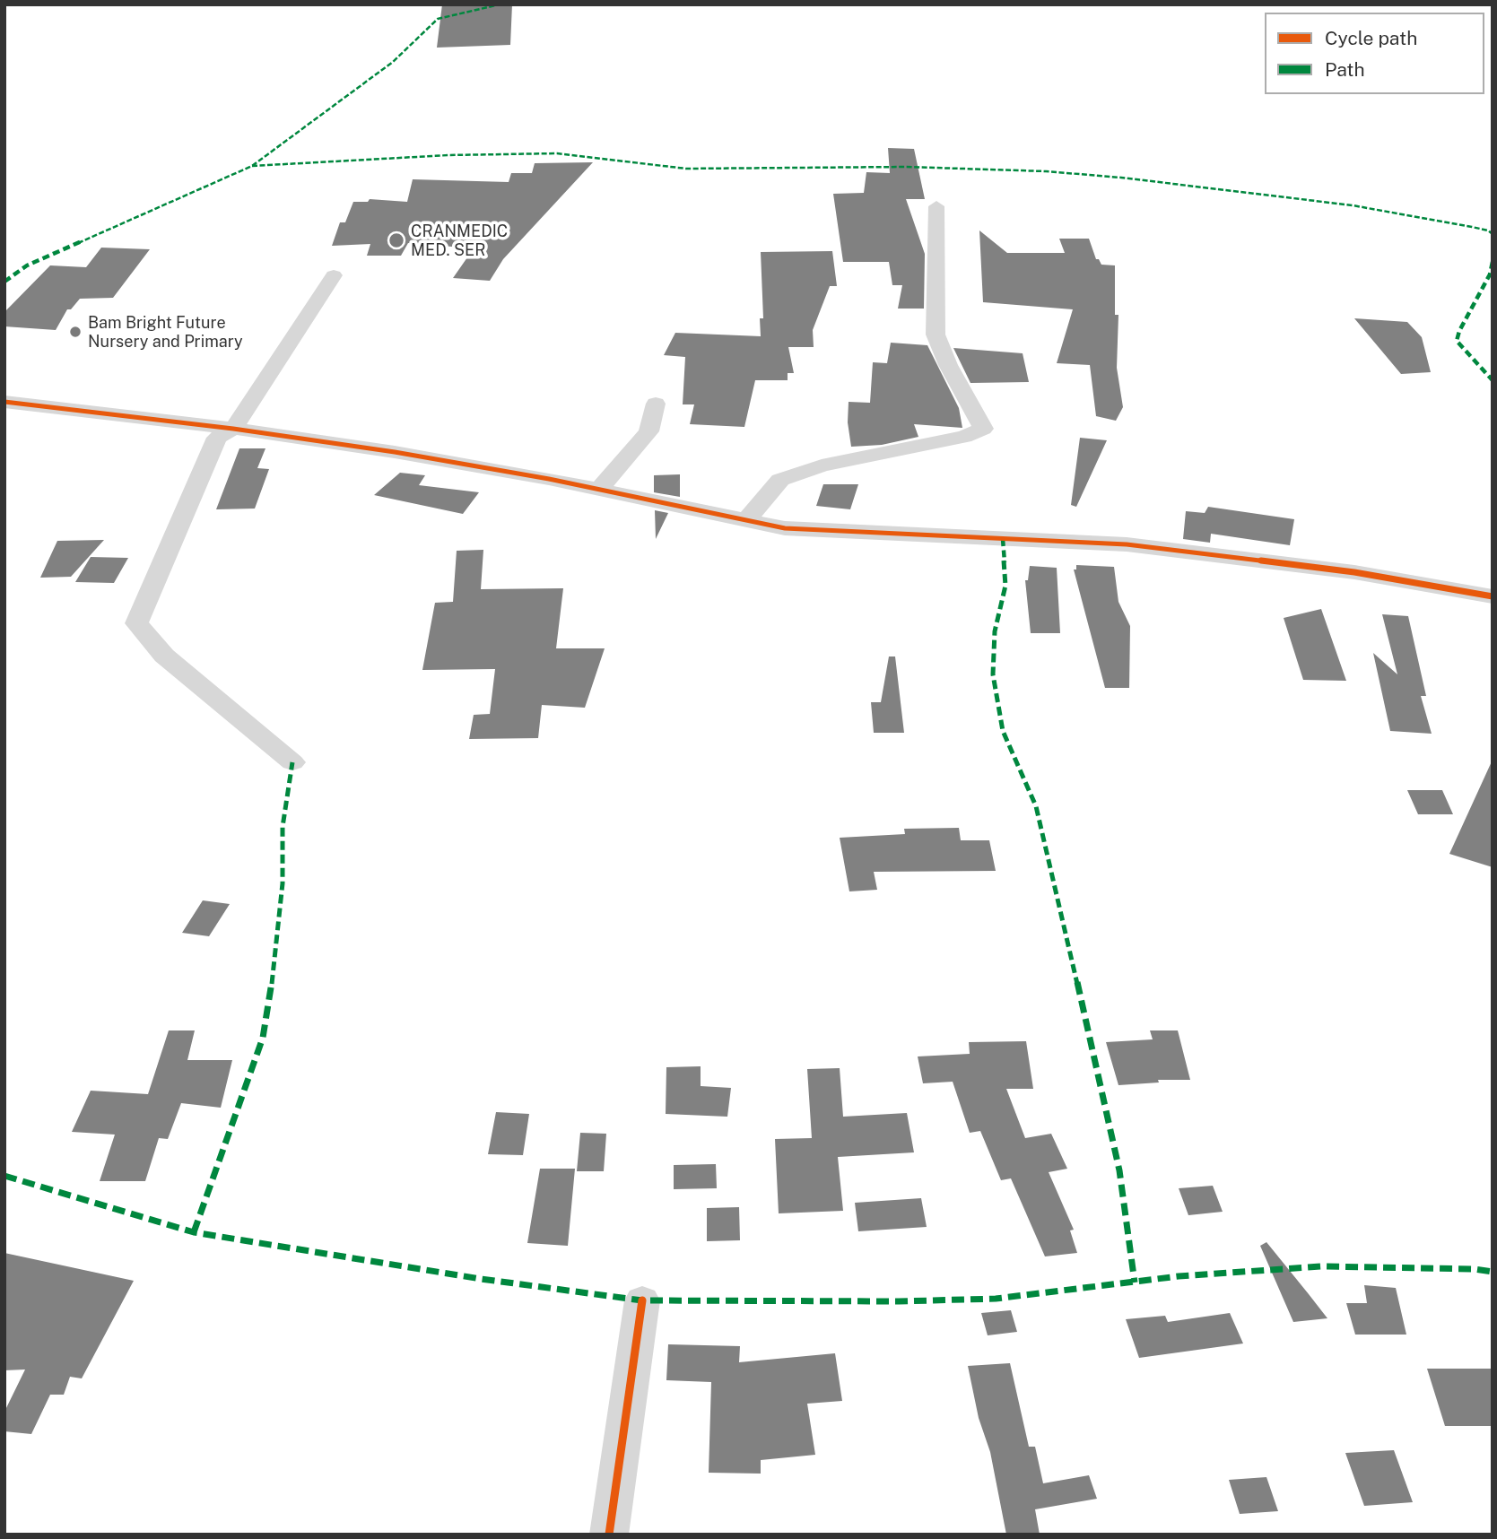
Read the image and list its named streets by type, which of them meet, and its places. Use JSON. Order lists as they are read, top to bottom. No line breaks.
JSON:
{"places":["CRANMEDIC MED. SER","Bam Bright Future Nursery and Primary"],"legend":["Cycle path","Path"]}
